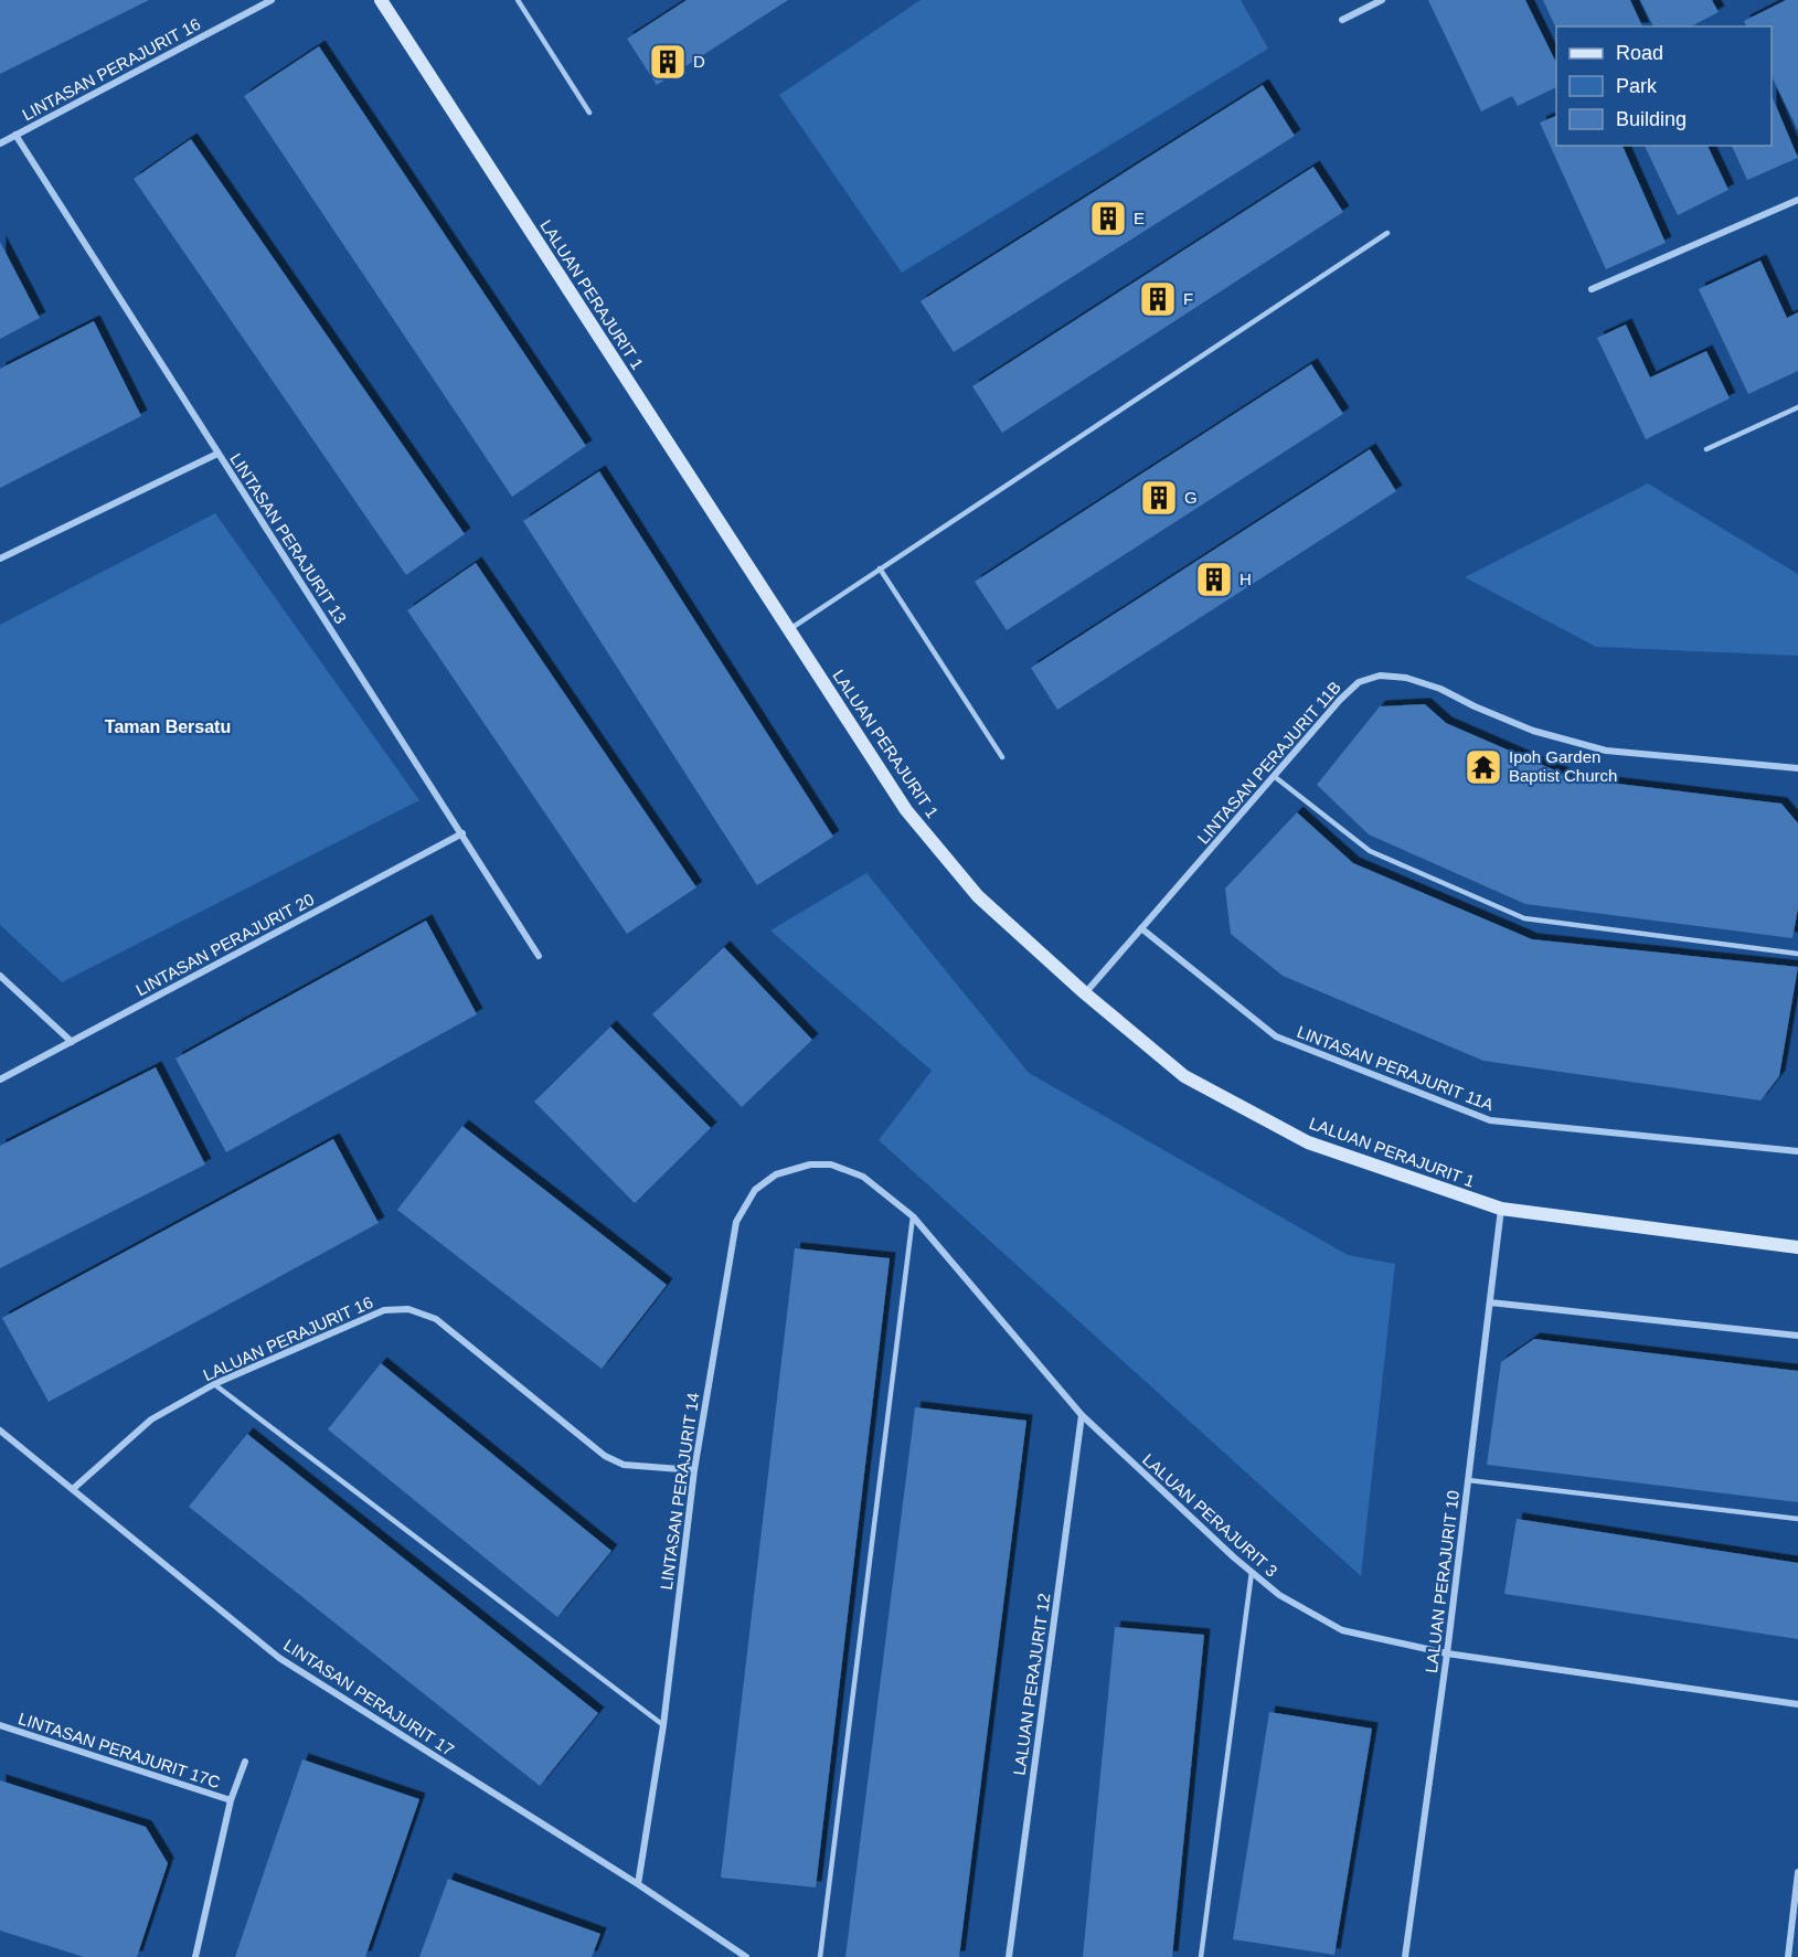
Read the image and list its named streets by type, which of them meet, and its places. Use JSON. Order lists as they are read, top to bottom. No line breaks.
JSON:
{"streets":{"street":["LINTASAN PERAJURIT 16","LALUAN PERAJURIT 1","LINTASAN PERAJURIT 13","LINTASAN PERAJURIT 11B","LINTASAN PERAJURIT 20","LINTASAN PERAJURIT 11A","LALUAN PERAJURIT 16","LINTASAN PERAJURIT 14","LALUAN PERAJURIT 3","LALUAN PERAJURIT 10","LALUAN PERAJURIT 12","LINTASAN PERAJURIT 17","LINTASAN PERAJURIT 17C"]},"crossings":[["LINTASAN PERAJURIT 16","LINTASAN PERAJURIT 13"],["LALUAN PERAJURIT 1","LINTASAN PERAJURIT 11B"],["LALUAN PERAJURIT 1","LALUAN PERAJURIT 10"],["LINTASAN PERAJURIT 13","LINTASAN PERAJURIT 20"],["LINTASAN PERAJURIT 11B","LINTASAN PERAJURIT 11A"],["LALUAN PERAJURIT 16","LINTASAN PERAJURIT 14"],["LALUAN PERAJURIT 16","LINTASAN PERAJURIT 17"],["LINTASAN PERAJURIT 14","LALUAN PERAJURIT 3"],["LINTASAN PERAJURIT 14","LINTASAN PERAJURIT 17"],["LALUAN PERAJURIT 3","LALUAN PERAJURIT 10"],["LALUAN PERAJURIT 3","LALUAN PERAJURIT 12"]],"districts":["Taman Bersatu"],"places":{"building":["D","E","F","G","H"],"temple":["Ipoh Garden Baptist Church"]},"legend":["Road","Park","Building"]}
